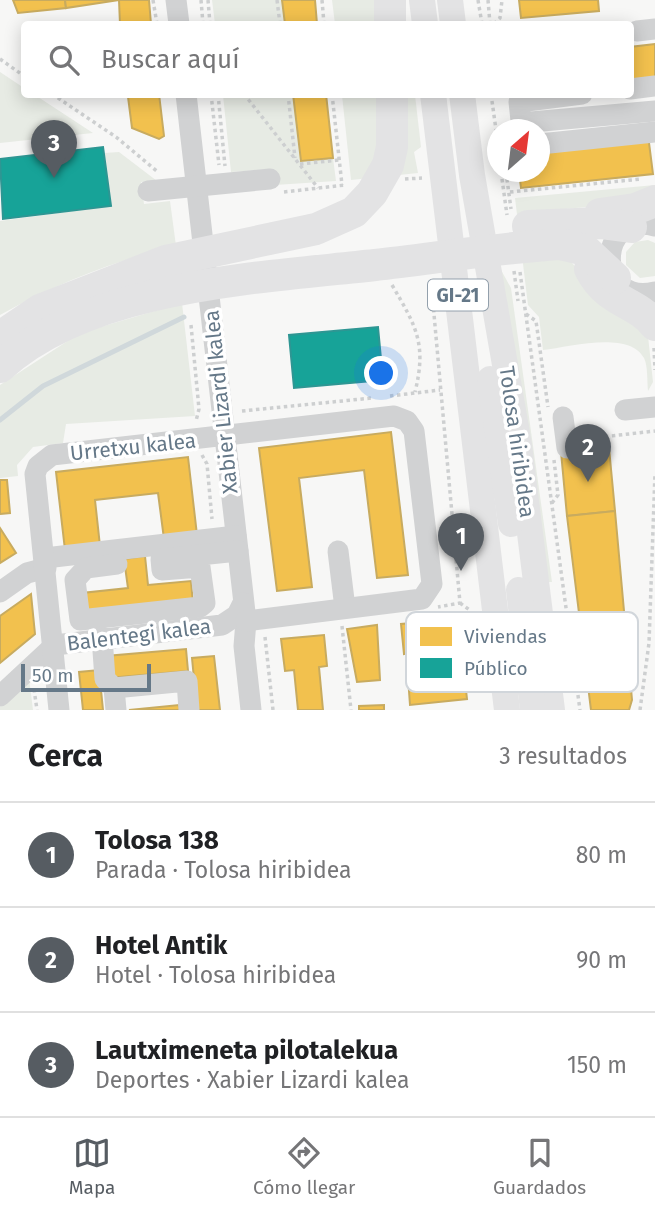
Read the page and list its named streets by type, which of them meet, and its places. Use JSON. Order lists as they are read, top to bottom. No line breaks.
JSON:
{"streets":{"main road":["GI-21","Tolosa hiribidea"],"street":["Xabier Lizardi kalea","Urretxu kalea","Balentegi kalea"]},"crossings":[["Xabier Lizardi kalea","Urretxu kalea"]],"legend":["Viviendas","Público"],"scale_bar":"50 m","north":"top right","page":{"search":"Buscar aquí","pins":["3","2","1"],"scale":"50 m","heading":["Cerca","3 resultados"],"list":[{"mark":"1","name":"Tolosa 138","note":"Parada · Tolosa hiribidea","value":"80 m"},{"mark":"2","name":"Hotel Antik","note":"Hotel · Tolosa hiribidea","value":"90 m"},{"mark":"3","name":"Lautximeneta pilotalekua","note":"Deportes · Xabier Lizardi kalea","value":"150 m"}],"nav":["Mapa","Cómo llegar","Guardados"]}}
